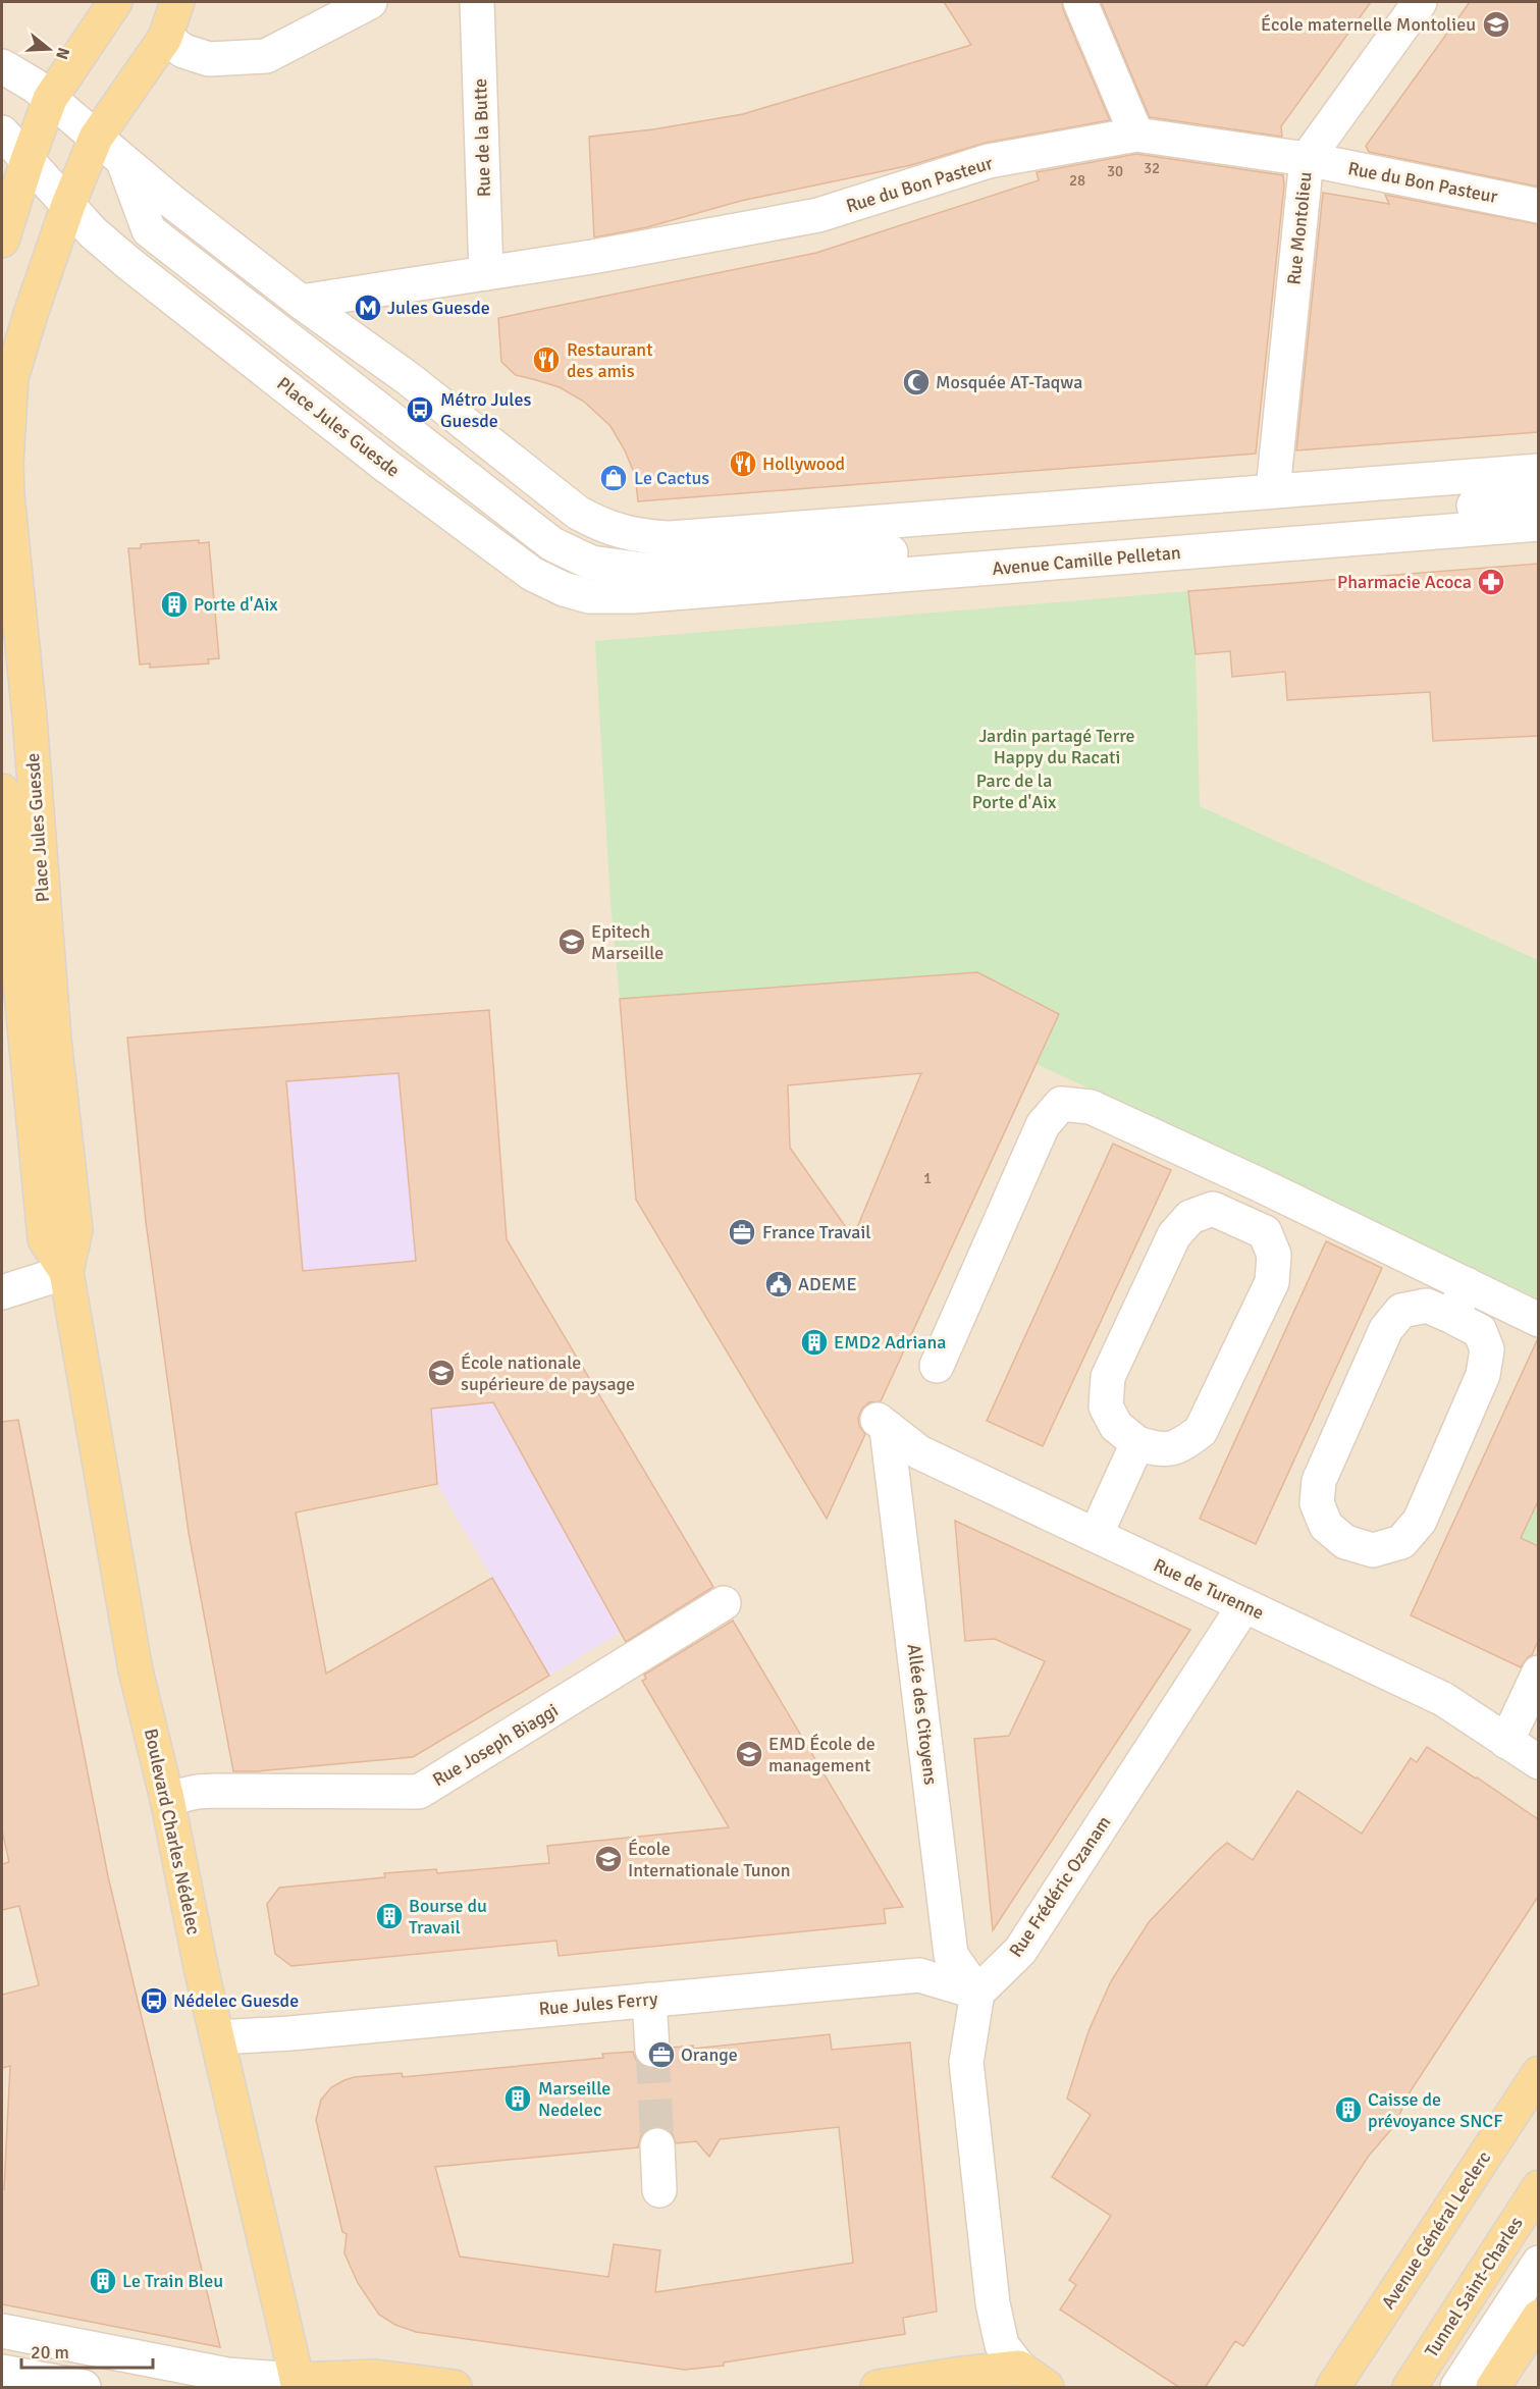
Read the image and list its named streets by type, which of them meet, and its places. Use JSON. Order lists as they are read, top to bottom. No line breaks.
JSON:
{"streets":{"main road":["Place Jules Guesde","Boulevard Charles Nédelec","Avenue Général Leclerc","Tunnel Saint-Charles"],"street":["Rue de la Butte","Rue du Bon Pasteur","Rue Montolieu","Avenue Camille Pelletan","Rue de Turenne","Allée des Citoyens","Rue Joseph Biaggi","Rue Frédéric Ozanam","Rue Jules Ferry"]},"crossings":[["Rue de la Butte","Rue du Bon Pasteur"],["Rue du Bon Pasteur","Rue Montolieu"],["Place Jules Guesde","Avenue Camille Pelletan"],["Place Jules Guesde","Boulevard Charles Nédelec"],["Rue de Turenne","Allée des Citoyens"],["Rue de Turenne","Rue Frédéric Ozanam"],["Allée des Citoyens","Rue Frédéric Ozanam"],["Allée des Citoyens","Rue Jules Ferry"],["Rue Joseph Biaggi","Boulevard Charles Nédelec"],["Boulevard Charles Nédelec","Rue Jules Ferry"],["Rue Frédéric Ozanam","Rue Jules Ferry"]],"parks":["Jardin partagé Terre Happy du Racati","Parc de la Porte d'Aix"],"places":{"school or university":["École maternelle Montolieu","Epitech Marseille","École nationale supérieure de paysage","EMD École de management","École Internationale Tunon"],"metro station":["Jules Guesde"],"restaurant":["Restaurant des amis","Hollywood"],"mosque":["Mosquée AT-Taqwa"],"bus stop":["Métro Jules Guesde","Nédelec Guesde"],"shop":["Le Cactus"],"pharmacy":["Pharmacie Acoca"],"building":["Porte d'Aix","EMD2 Adriana","Bourse du Travail","Marseille Nedelec","Caisse de prévoyance SNCF","Le Train Bleu"],"office":["France Travail","Orange"],"public building":["ADEME"]},"house_numbers":["32","30","28","1"],"scale_bar":"20 m","north":"right"}
